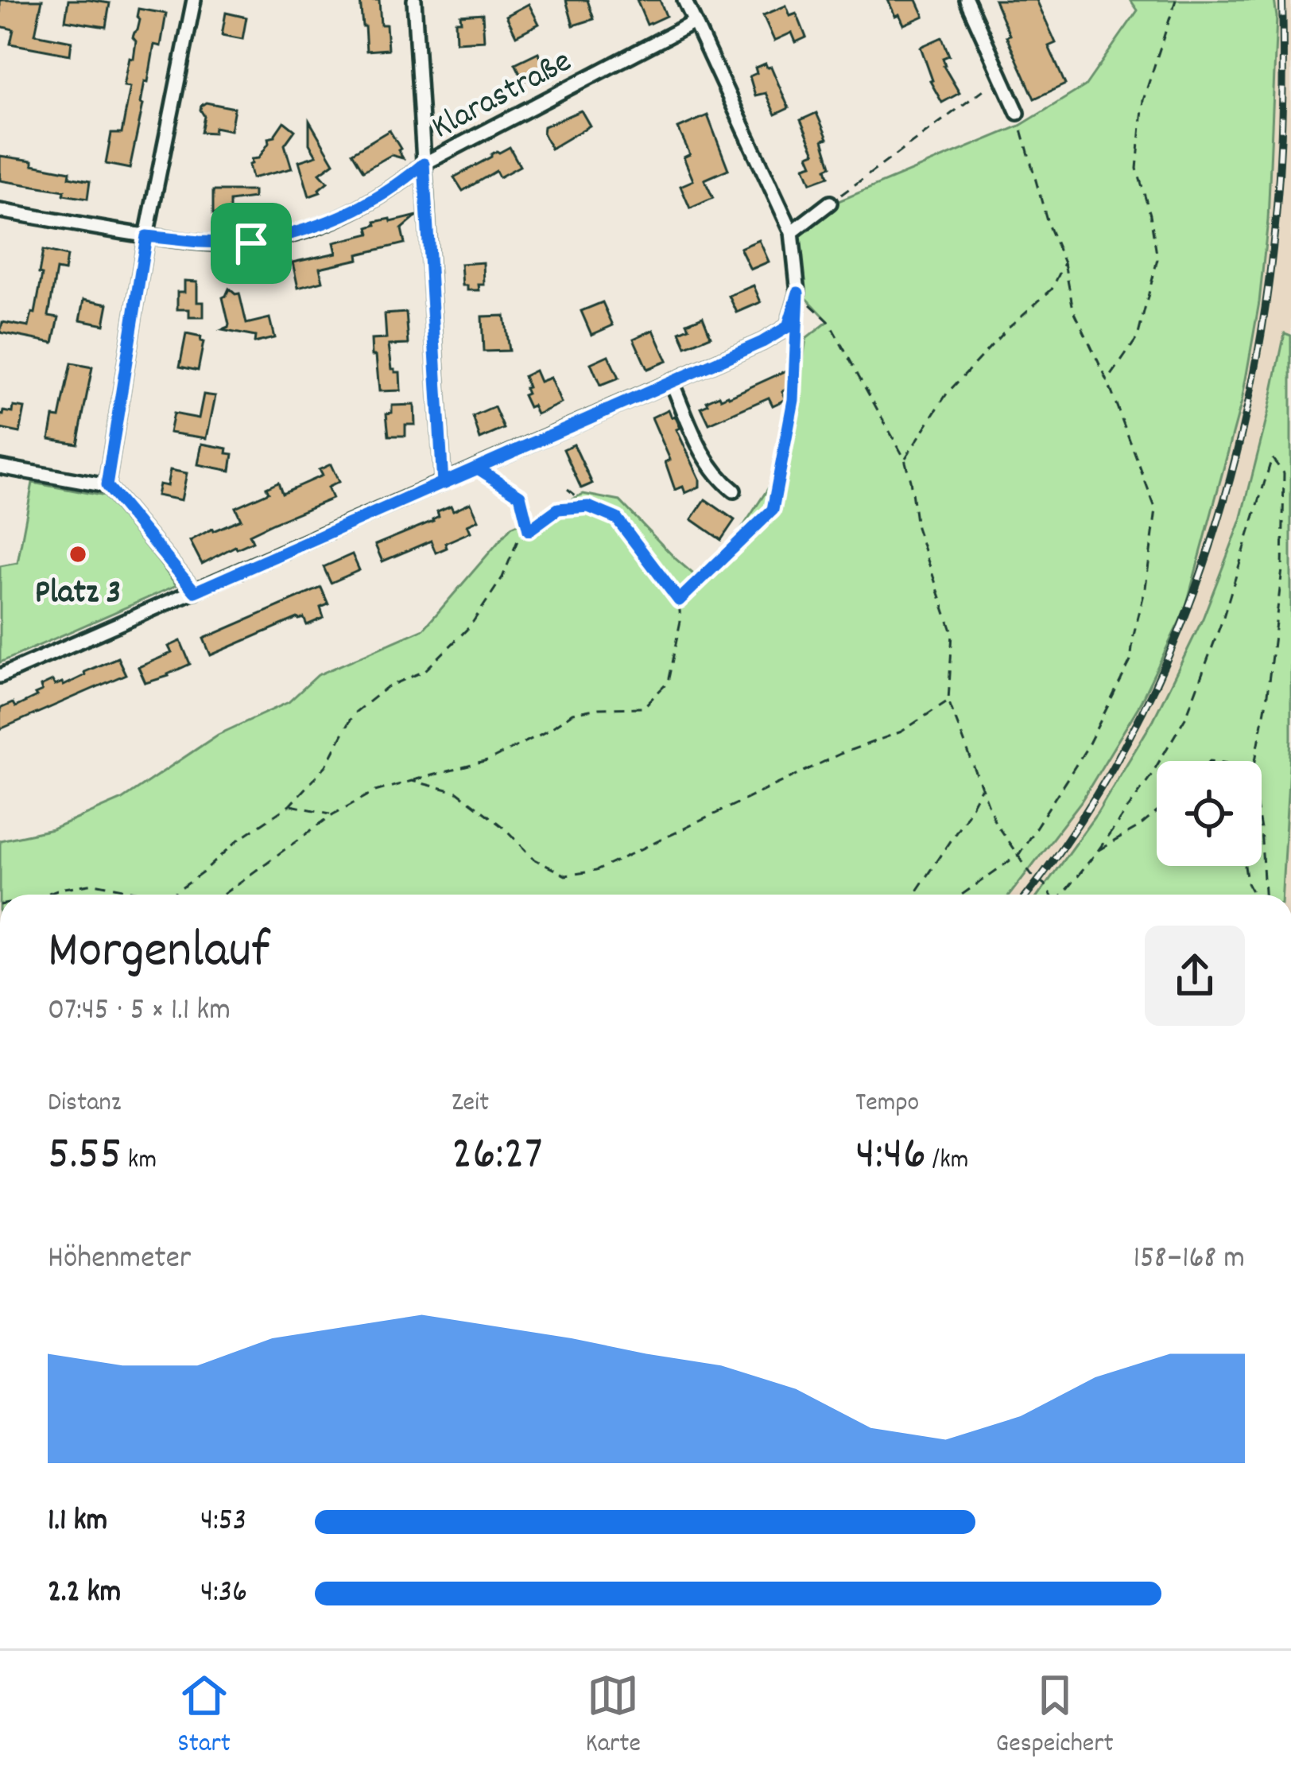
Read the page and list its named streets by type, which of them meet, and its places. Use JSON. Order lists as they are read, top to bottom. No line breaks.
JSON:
{"streets":{"street":["Klarastraße"]},"places":["Platz 3"],"page":{"heading":["Morgenlauf","07:45 · 5 × 1.1 km"],"stats":[["Distanz","5.55 km"],["Zeit","26:27"],["Tempo","4:46 /km"]],"chart":["Höhenmeter","158–168 m"],"list":[{"name":"1.1 km","note":"4:53"},{"name":"2.2 km","note":"4:36"}],"tabs":["Start","Karte","Gespeichert"]}}
